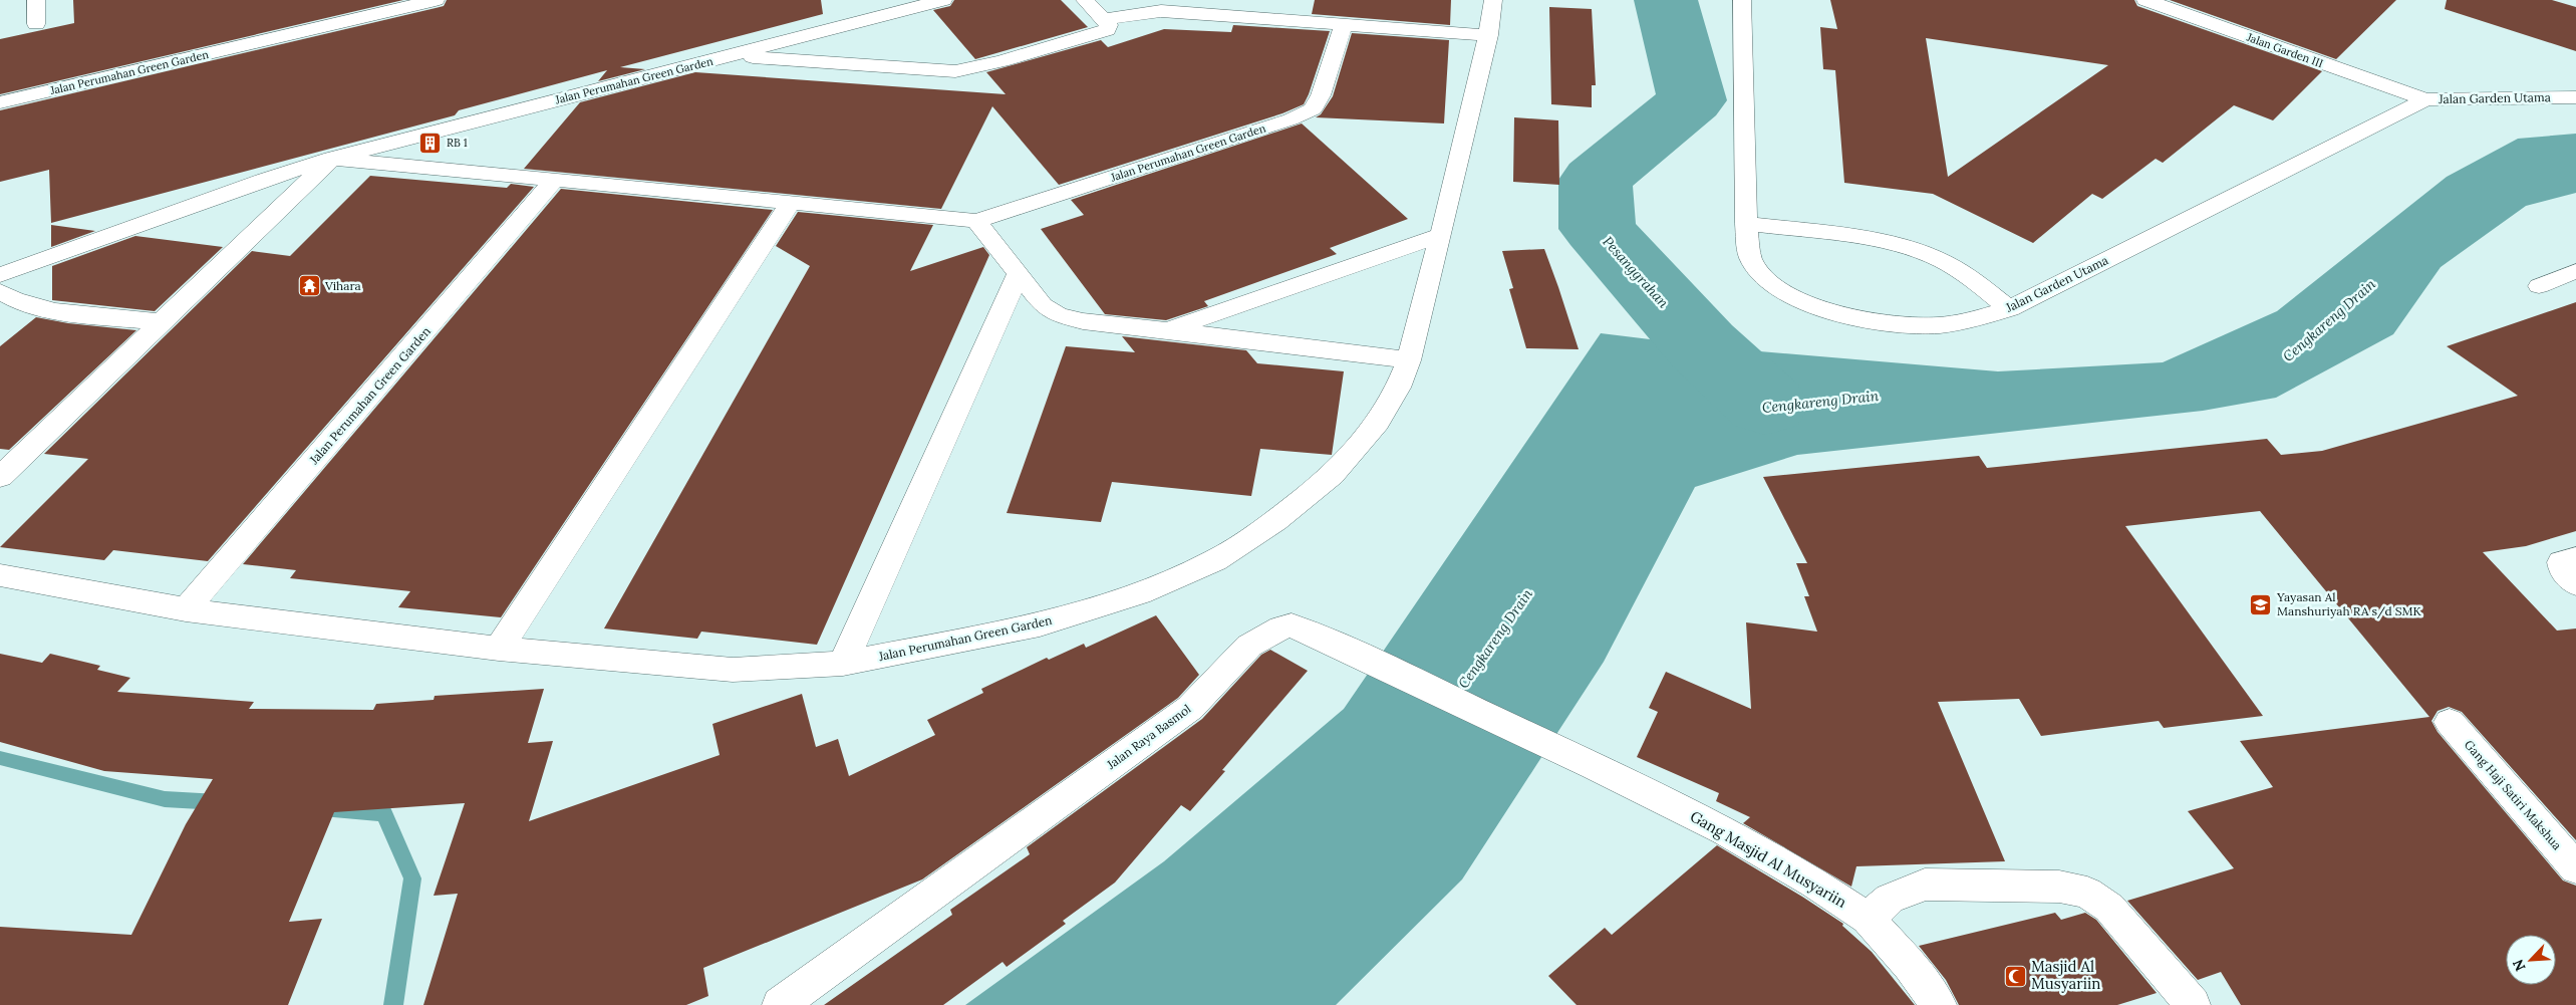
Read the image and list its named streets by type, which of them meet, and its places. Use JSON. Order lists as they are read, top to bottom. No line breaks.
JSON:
{"streets":{"street":["Jalan Garden III","Jalan Perumahan Green Garden","Jalan Garden Utama","Jalan Raya Basmol","Gang Haji Satiri Makshua","Gang Masjid Al Musyariin"]},"crossings":[["Jalan Garden III","Jalan Garden Utama"],["Jalan Raya Basmol","Gang Masjid Al Musyariin"]],"water":["Pesanggrahan","Cengkareng Drain"],"places":{"building":["RB 1"],"temple":["Vihara"],"school or university":["Yayasan Al Manshuriyah RA s/d SMK"],"mosque":["Masjid Al Musyariin"]},"north":"bottom left"}
